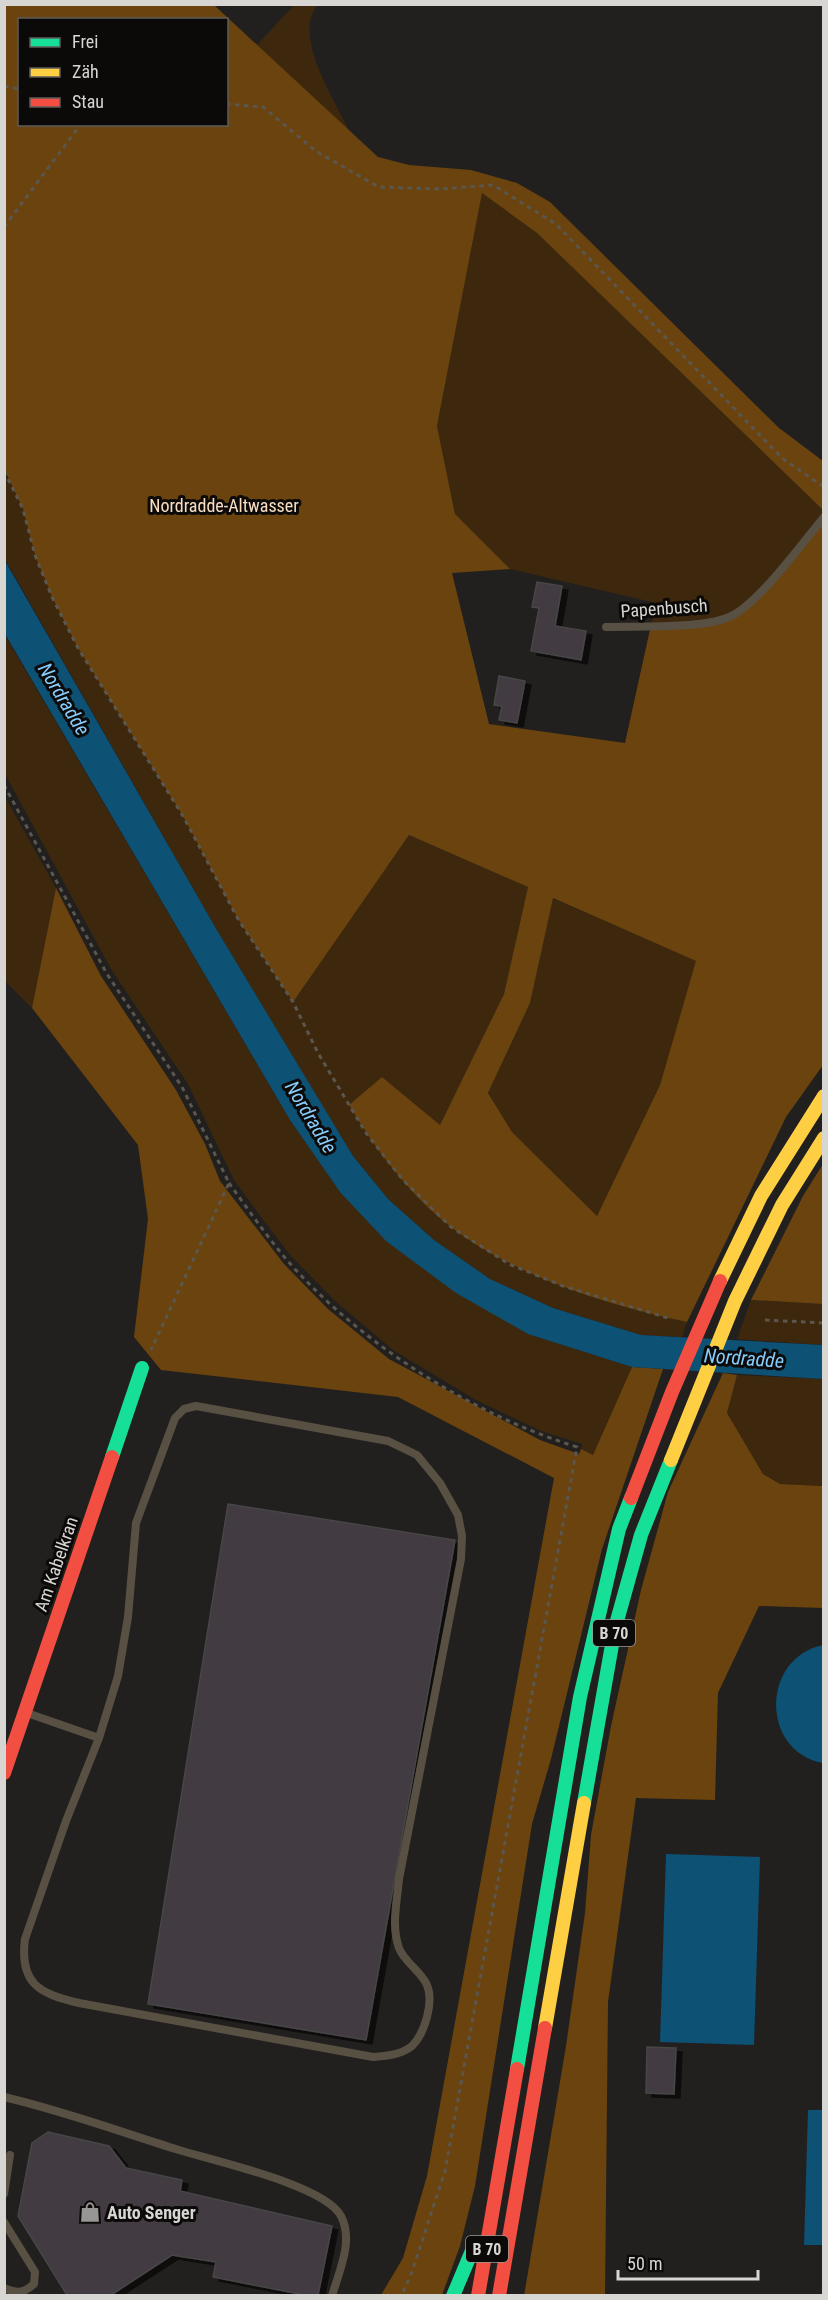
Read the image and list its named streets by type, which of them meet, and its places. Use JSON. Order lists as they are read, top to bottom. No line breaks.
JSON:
{"streets":{"main road":["Am Kabelkran","B 70"],"lane":["Papenbusch"]},"water":["Nordradde"],"parks":["Nordradde-Altwasser"],"places":{"shop":["Auto Senger"]},"legend":["Frei","Zäh","Stau"],"scale_bar":"50 m"}
